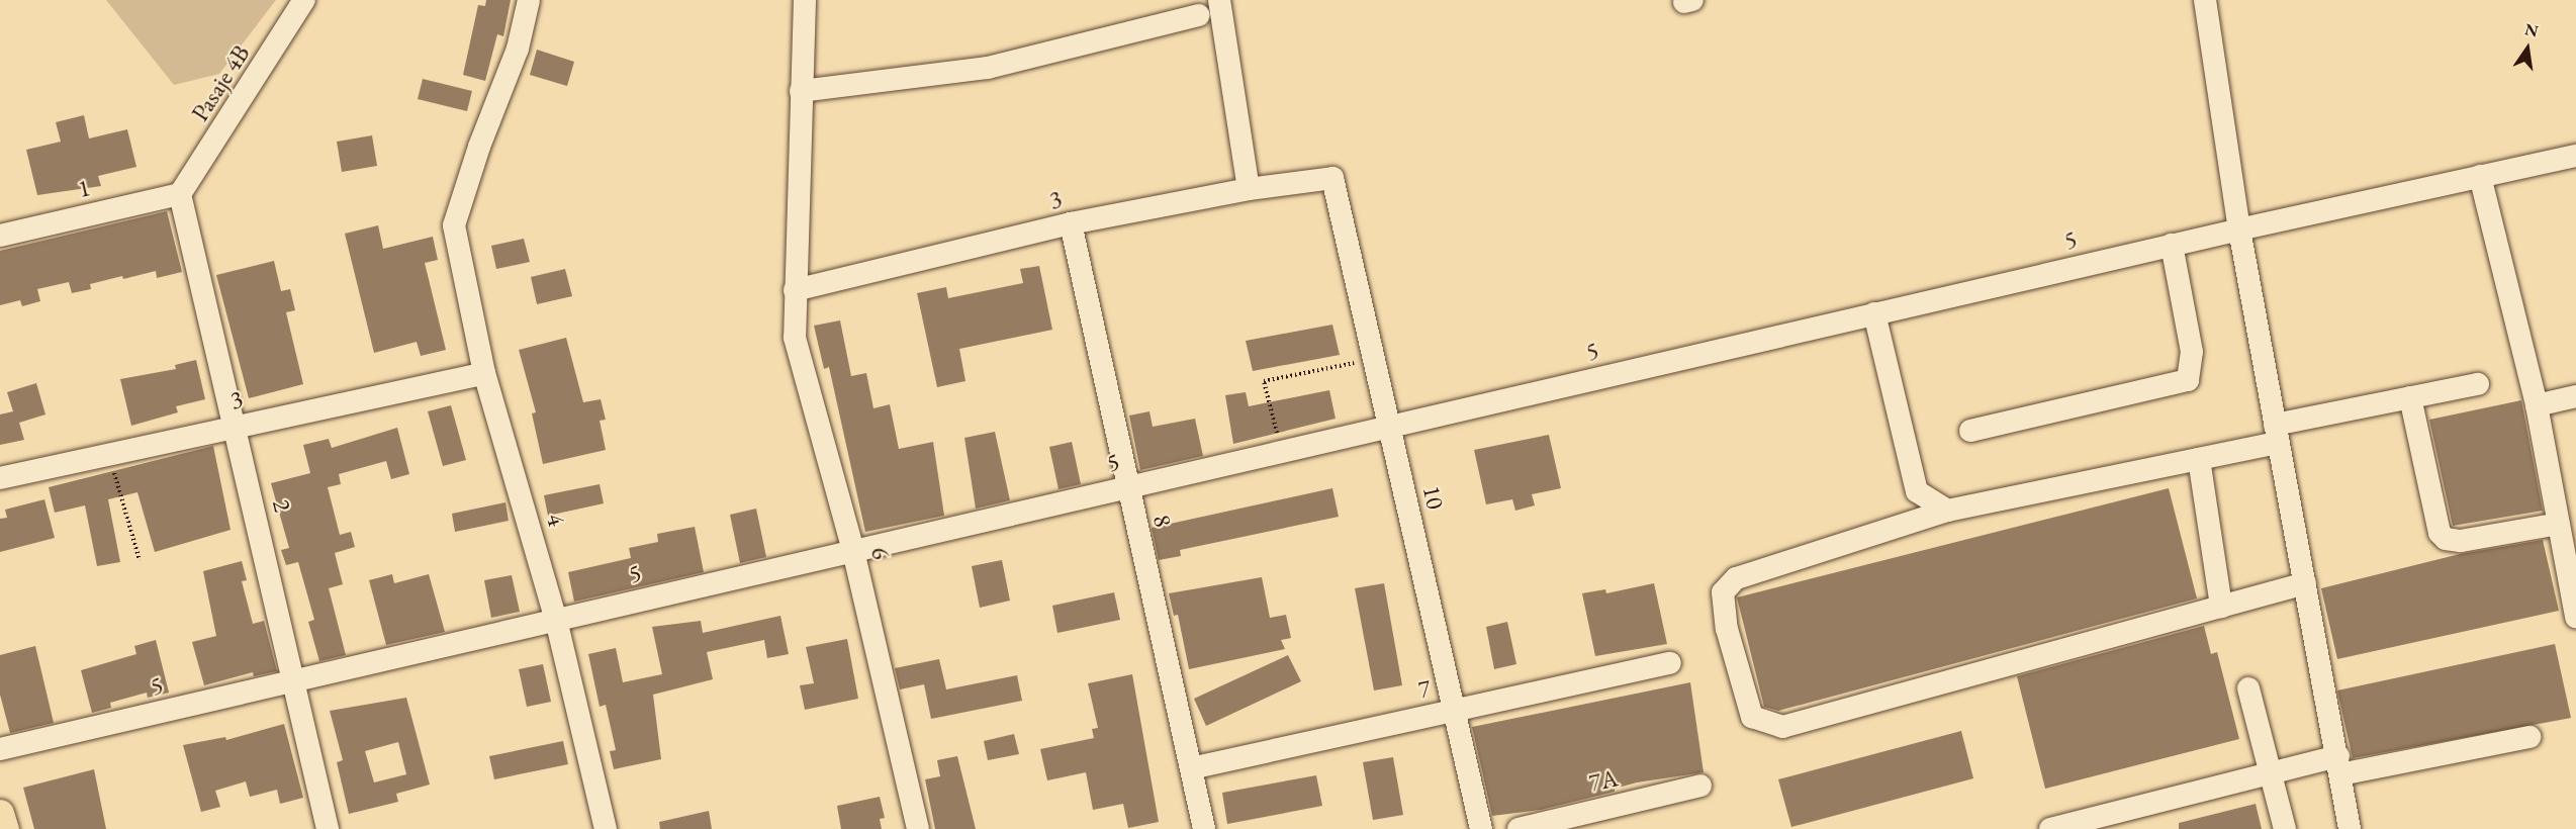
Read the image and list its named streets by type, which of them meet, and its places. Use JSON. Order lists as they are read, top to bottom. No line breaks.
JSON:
{"streets":{"street":["Pasaje 4B","1","3","5","10","2","4","8","6","7","7A"]},"crossings":[["Pasaje 4B","1"],["Pasaje 4B","2"],["1","2"],["3","10"],["3","2"],["3","4"],["3","8"],["3","6"],["5","10"],["5","2"],["5","4"],["5","8"],["5","6"],["10","7"],["8","7"]],"north":"top"}
